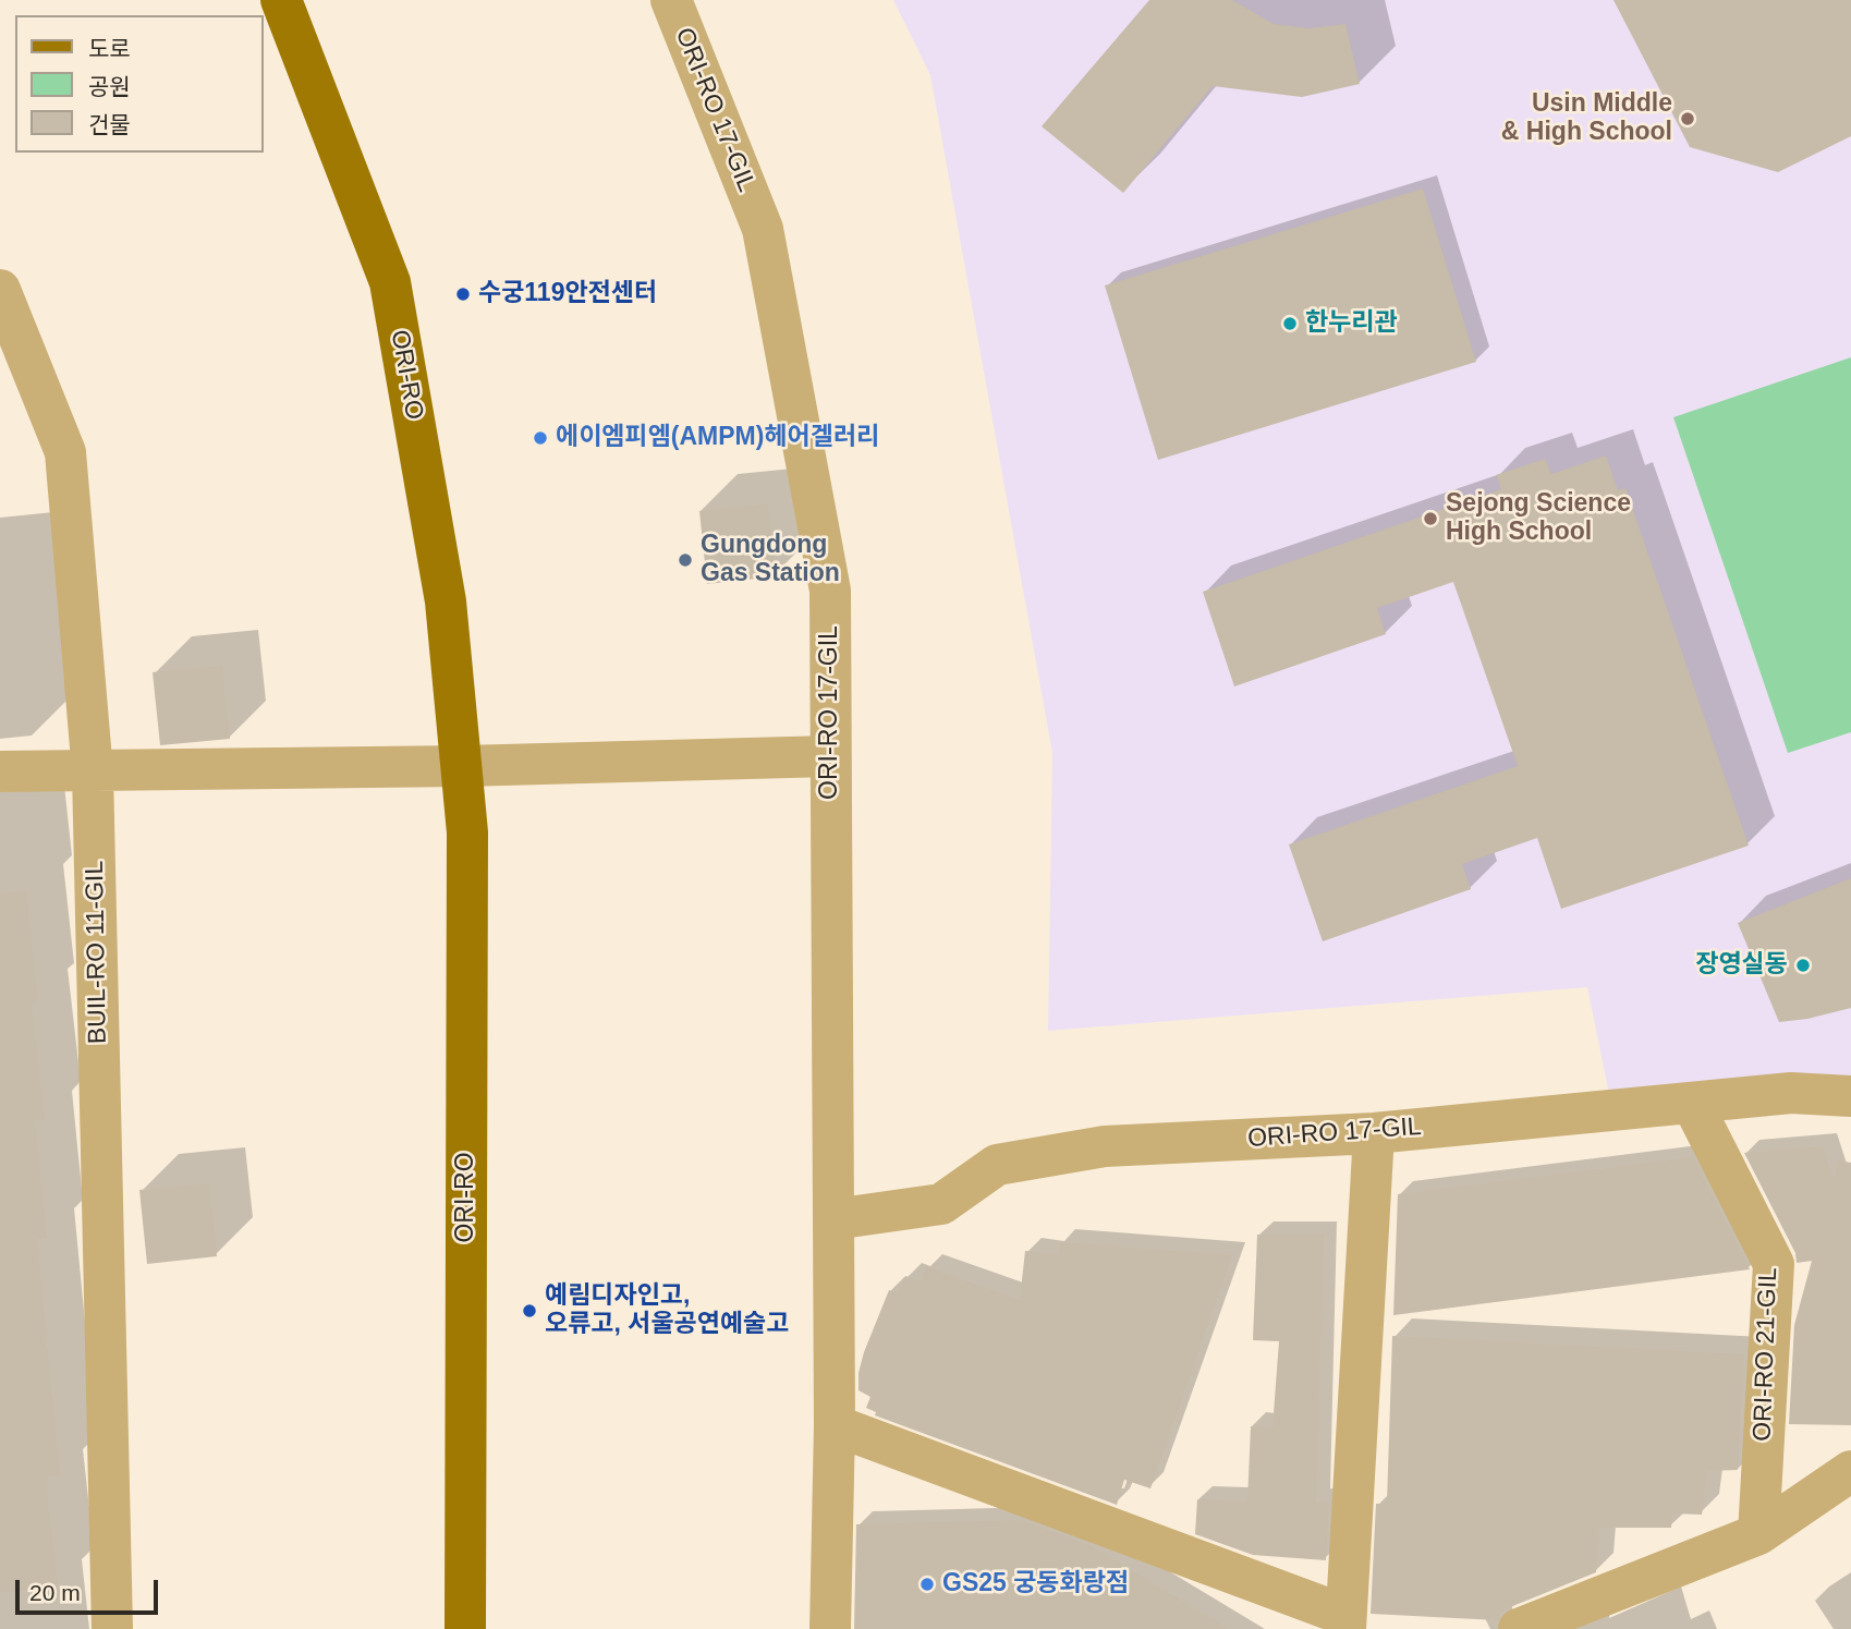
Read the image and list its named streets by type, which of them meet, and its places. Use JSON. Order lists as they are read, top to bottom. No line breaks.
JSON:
{"streets":{"main road":["ORI-RO"],"street":["ORI-RO 17-GIL","BUIL-RO 11-GIL","ORI-RO 21-GIL"]},"crossings":[["ORI-RO 17-GIL","ORI-RO 21-GIL"]],"places":["Usin Middle & High School","수궁119안전센터","한누리관","에이엠피엠(AMPM)헤어겔러리","Sejong Science High School","Gungdong Gas Station","장영실동","예림디자인고, 오류고, 서울공연예술고","GS25 궁동화랑점"],"legend":["도로","공원","건물"],"scale_bar":"20 m"}
